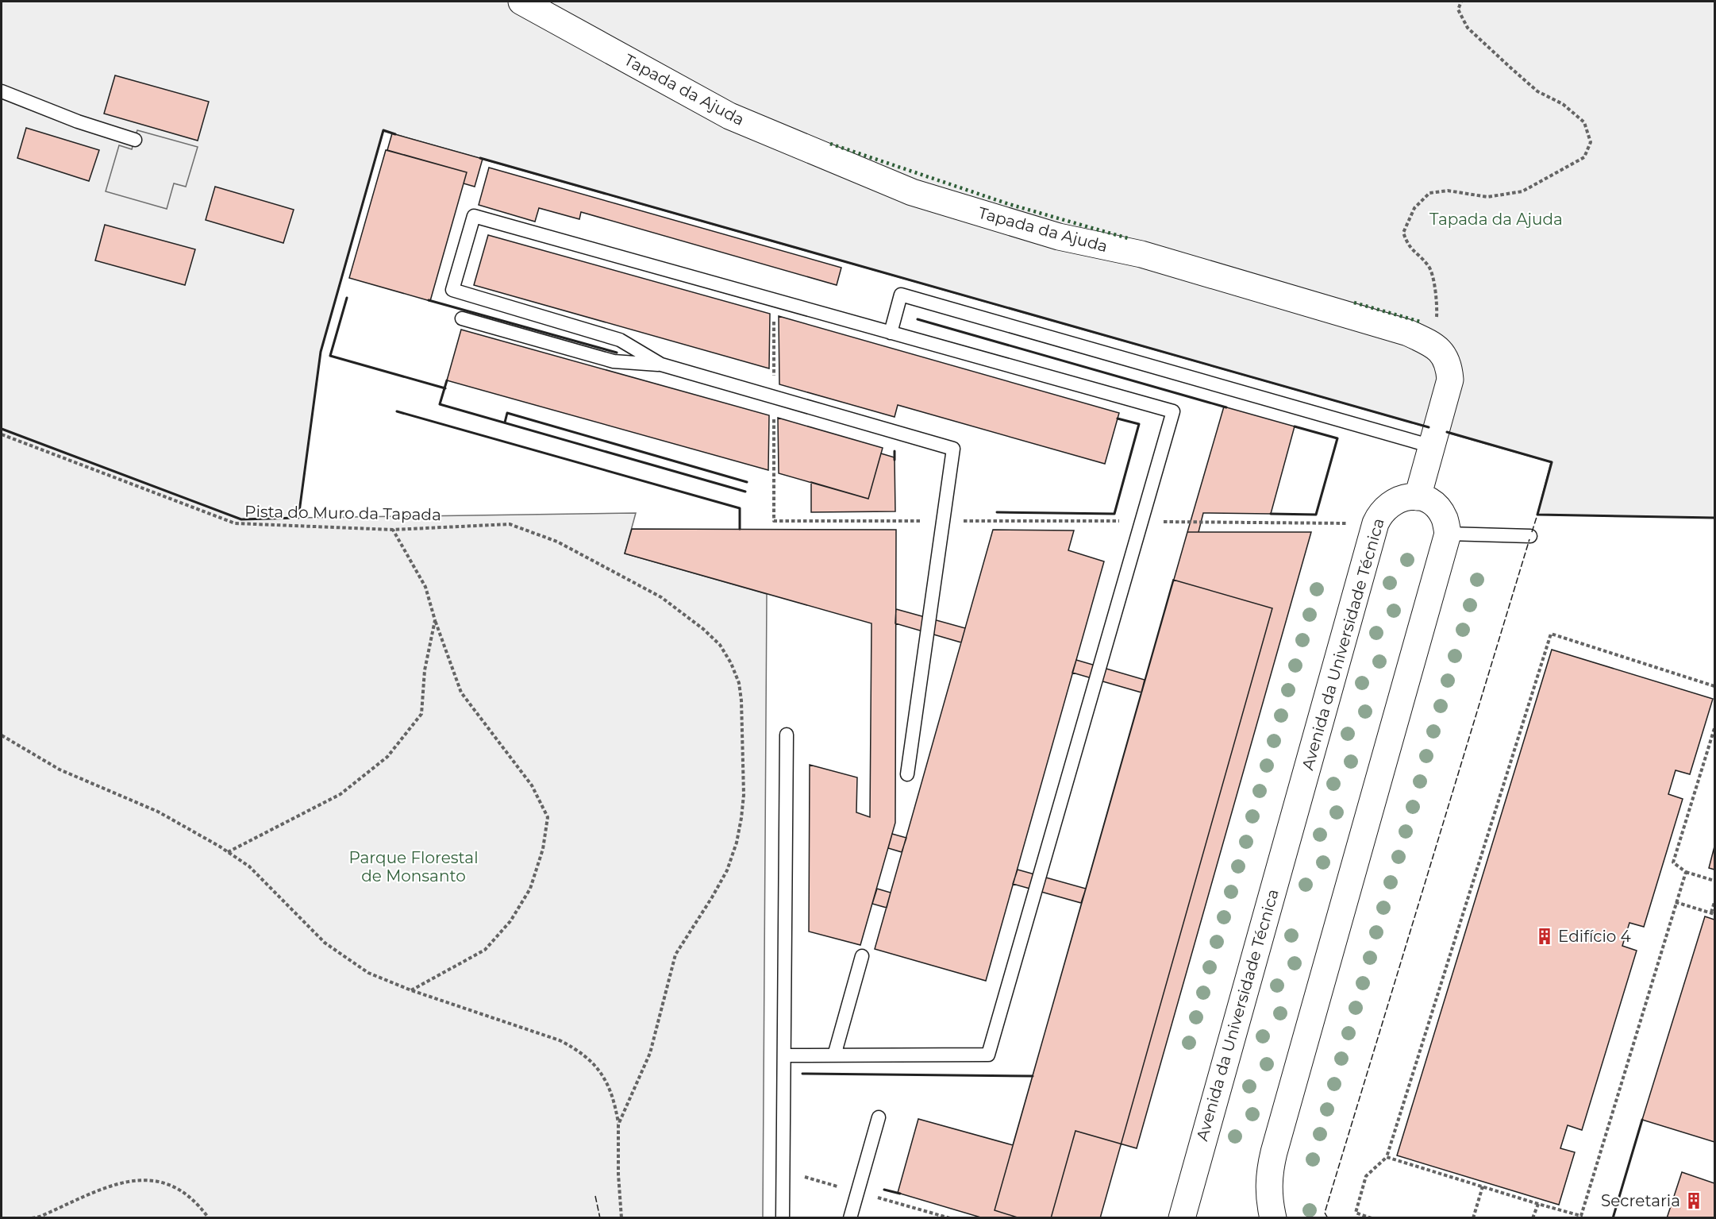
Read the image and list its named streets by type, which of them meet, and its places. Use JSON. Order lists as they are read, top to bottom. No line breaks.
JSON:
{"streets":{"street":["Tapada da Ajuda","Avenida da Universidade Técnica"],"path":["Pista do Muro da Tapada"]},"crossings":[["Tapada da Ajuda","Avenida da Universidade Técnica"]],"parks":["Tapada da Ajuda","Parque Florestal de Monsanto"],"places":{"building":["Edifício 4","Secretaria"]}}
